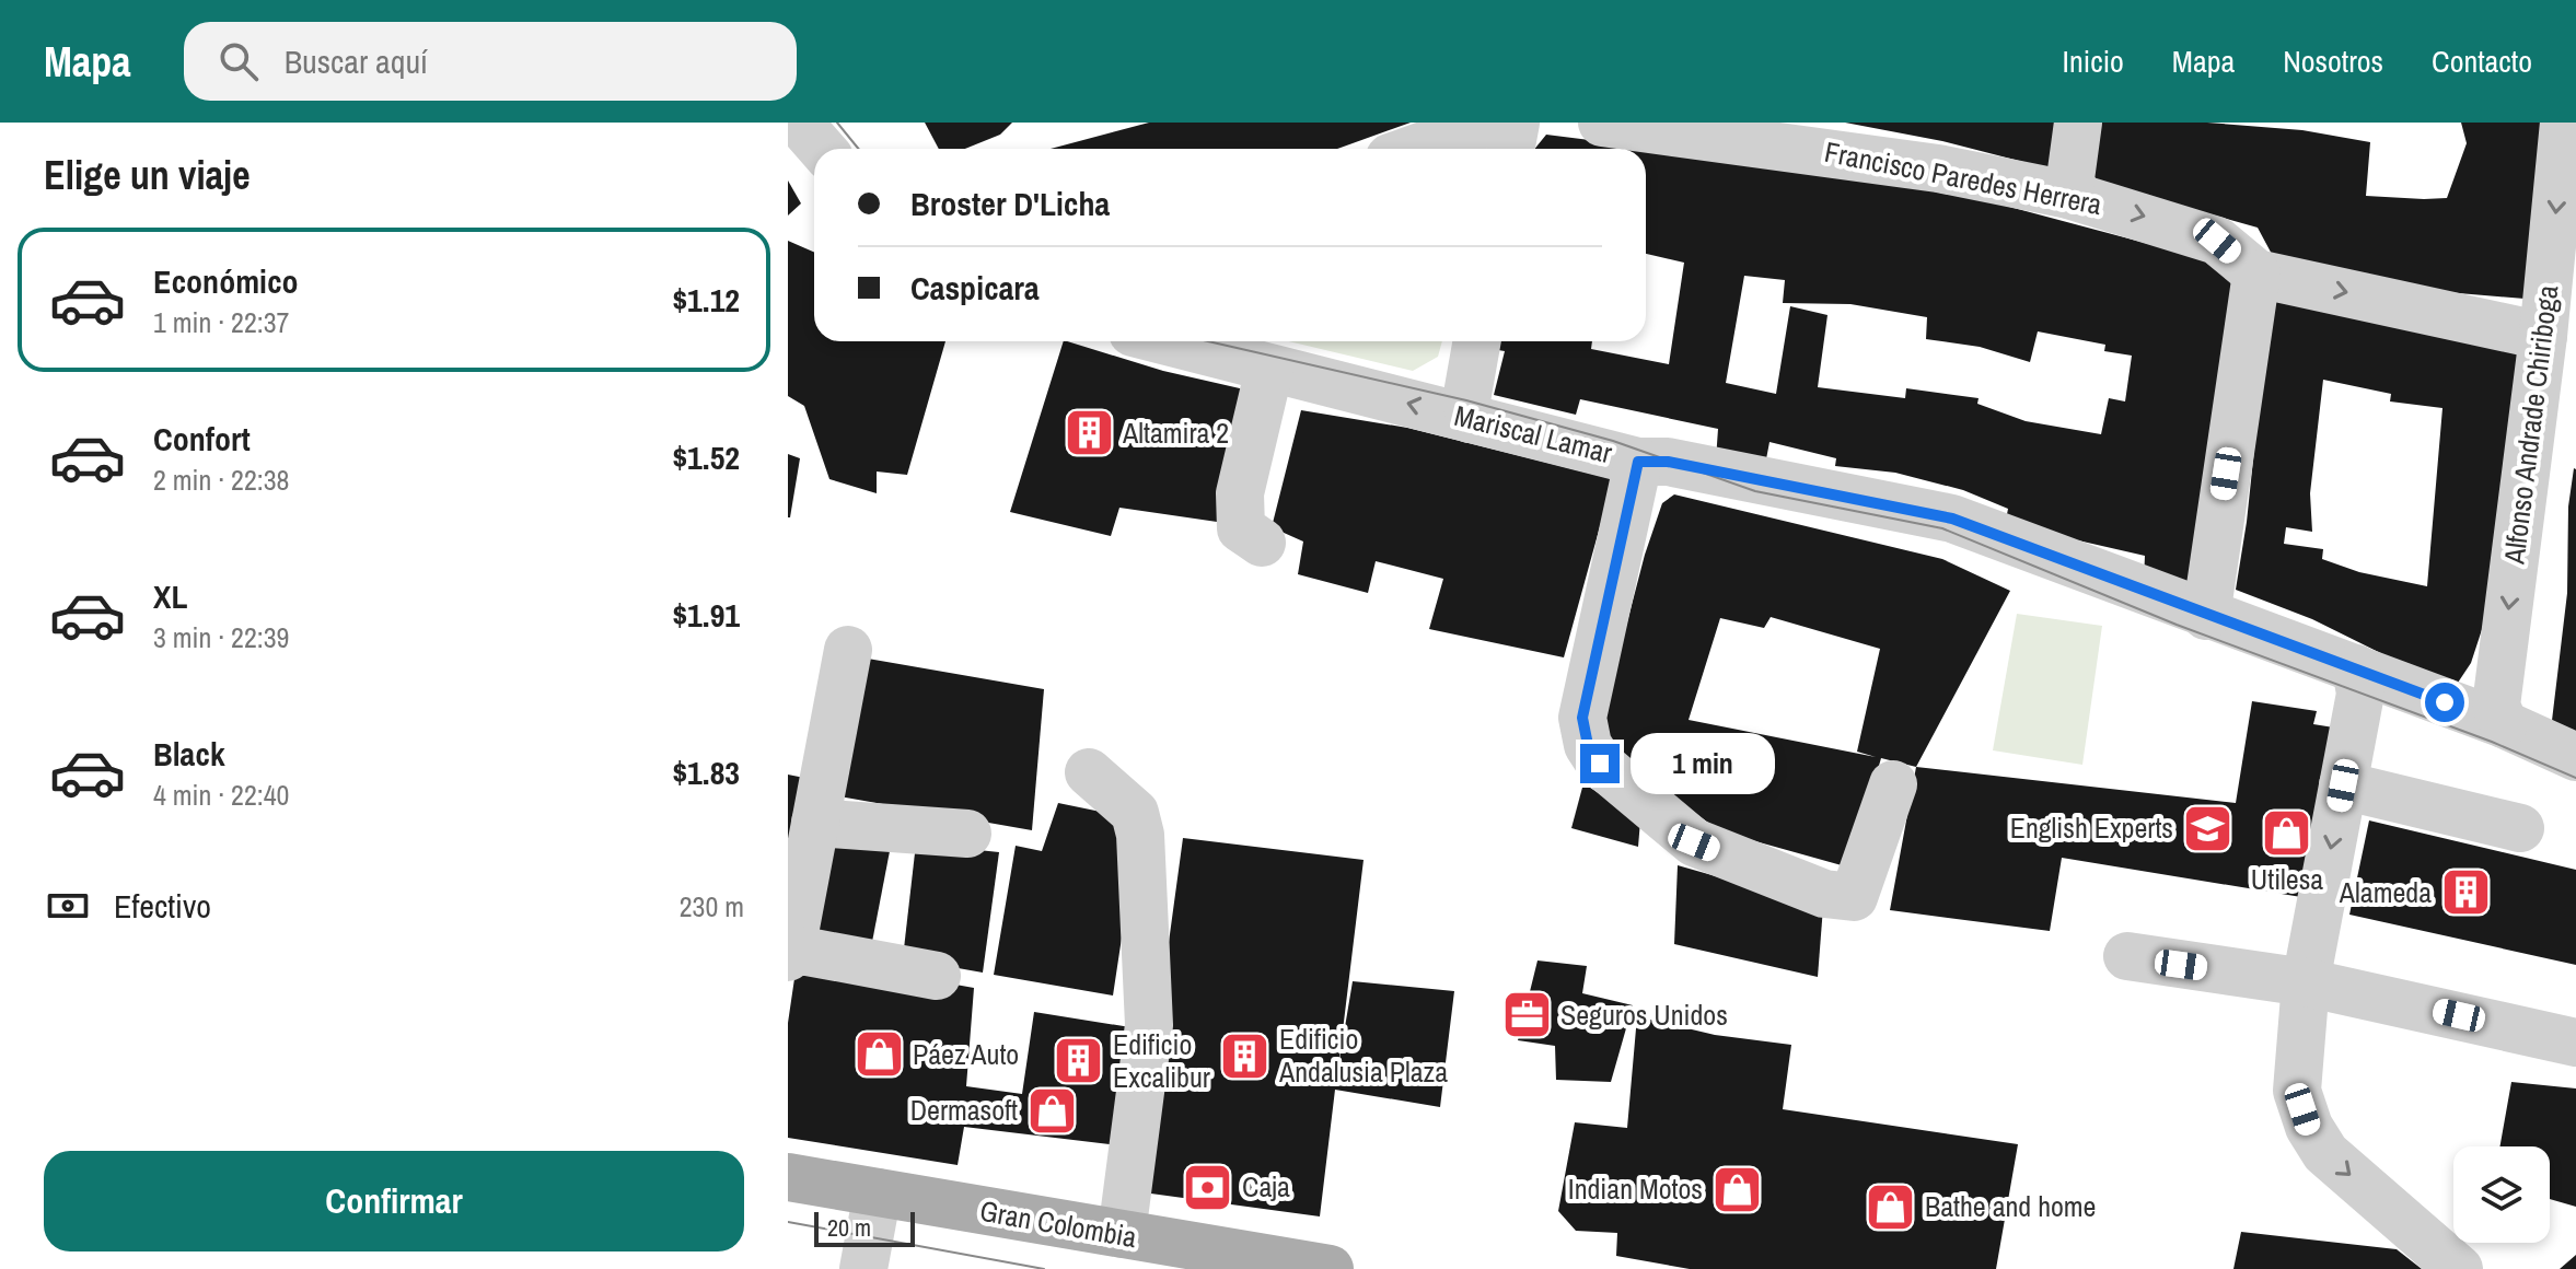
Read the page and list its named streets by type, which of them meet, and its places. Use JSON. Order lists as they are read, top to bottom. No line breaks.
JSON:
{"streets":{"main road":["Gran Colombia"],"street":["Francisco Paredes Herrera","Alfonso Andrade Chiriboga","Mariscal Lamar"]},"crossings":[["Francisco Paredes Herrera","Alfonso Andrade Chiriboga"],["Alfonso Andrade Chiriboga","Mariscal Lamar"]],"one_way":["Francisco Paredes Herrera"],"places":{"building":["Altamira 2","Alameda","Edificio Andalusia Plaza","Edificio Excalibur"],"school or university":["English Experts"],"shop":["Utilesa","Páez Auto","Dermasoft","Indian Motos","Bathe and home"],"office":["Seguros Unidos"],"bank":["Caja"]},"scale_bar":"20 m","page":{"header":"Mapa","search":"Buscar aquí","nav":["Inicio","Mapa","Nosotros","Contacto"],"heading":"Elige un viaje","banner":["Broster D'Licha","Caspicara"],"list":[{"name":"Económico","note":"1 min · 22:37","value":"$1.12"},{"name":"Confort","note":"2 min · 22:38","value":"$1.52"},{"name":"XL","note":"3 min · 22:39","value":"$1.91"},{"name":"Black","note":"4 min · 22:40","value":"$1.83"}],"bubble":"1 min","pay":["Efectivo","230 m"],"buttons":"Confirmar","scale":"20 m"}}
